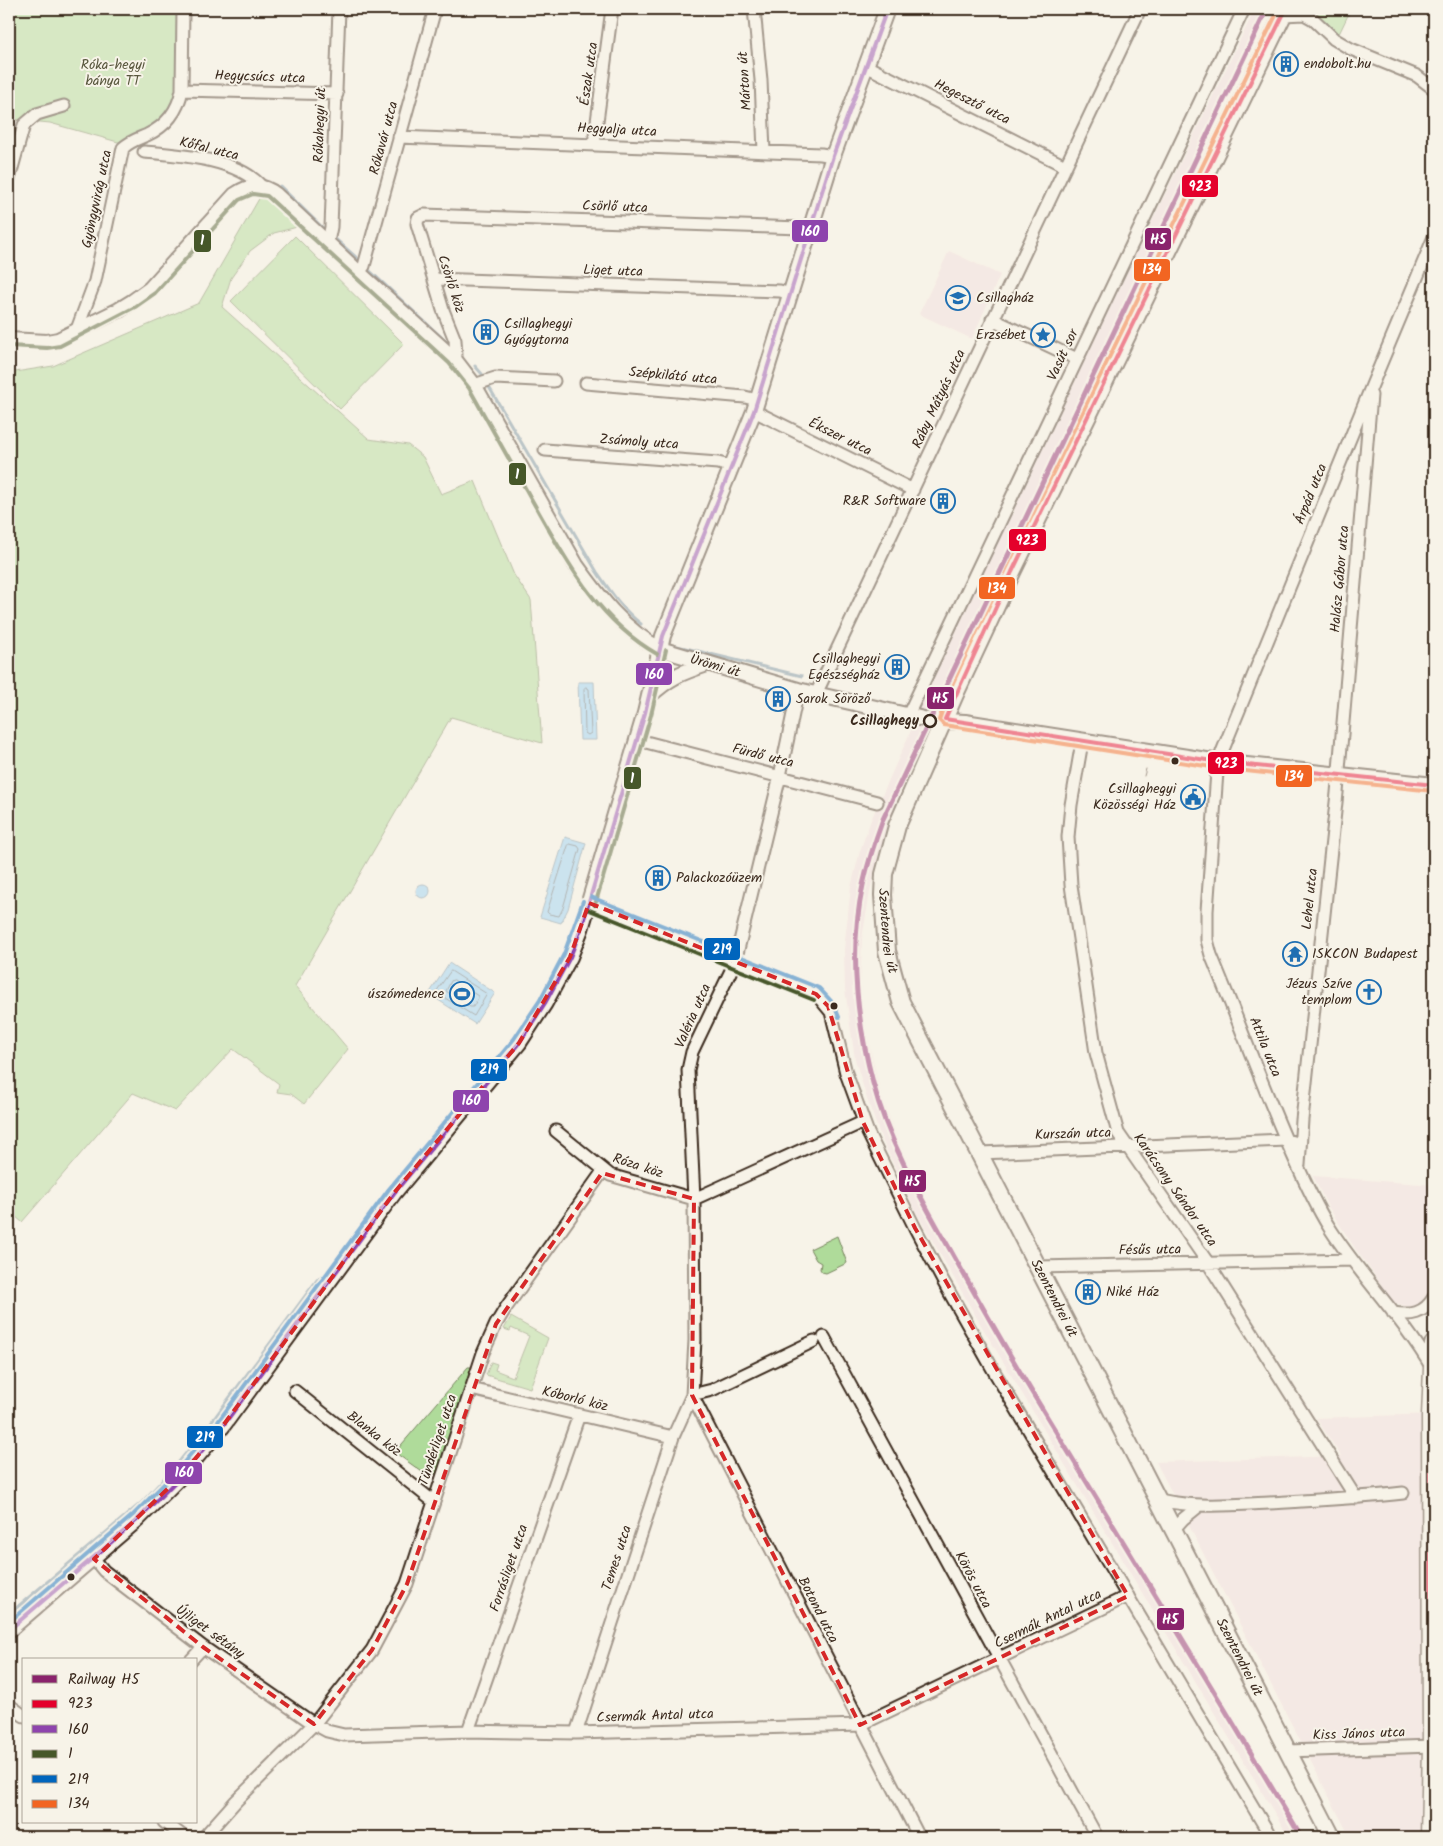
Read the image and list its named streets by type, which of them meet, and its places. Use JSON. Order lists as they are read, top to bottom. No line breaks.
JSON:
{"streets":{"main road":["Szentendrei út"],"street":["Észak utca","Hegycsúcs utca","Márton út","Hegesztő utca","Rókahegyi út","Hegyalja utca","Rókavár utca","Kőfal utca","Gyöngyvirág utca","Csörlő utca","Liget utca","Csörlő köz","Vasút sor","Szépkilátó utca","Ráby Mátyás utca","Ékszer utca","Zsámoly utca","Árpád utca","Halász Gábor utca","Ürömi út","Fürdő utca","Lehel utca","Valéria utca","Attila utca","Kurszán utca","Róza köz","Karácsony Sándor utca","Fésűs utca","Kóborló köz","Blanka köz","Tündérliget utca","Temes utca","Forrásliget utca","Körös utca","Botond utca","Csermák Antal utca","Újliget sétány","Kiss János utca"]},"crossings":[["Észak utca","Hegyalja utca"],["Hegycsúcs utca","Rókahegyi út"],["Hegycsúcs utca","Gyöngyvirág utca"],["Márton út","Hegyalja utca"],["Hegesztő utca","Ráby Mátyás utca"],["Rókahegyi út","Ürömi út"],["Hegyalja utca","Rókavár utca"],["Rókavár utca","Ürömi út"],["Kőfal utca","Ürömi út"],["Csörlő utca","Csörlő köz"],["Liget utca","Csörlő köz"],["Csörlő köz","Ürömi út"],["Vasút sor","Ürömi út"],["Szépkilátó utca","Ékszer utca"],["Ráby Mátyás utca","Ékszer utca"],["Ráby Mátyás utca","Ürömi út"],["Árpád utca","Halász Gábor utca"],["Árpád utca","Ürömi út"],["Árpád utca","Attila utca"],["Halász Gábor utca","Ürömi út"],["Halász Gábor utca","Lehel utca"],["Ürömi út","Lehel utca"],["Ürömi út","Szentendrei út"],["Ürömi út","Valéria utca"],["Ürömi út","Attila utca"],["Ürömi út","Karácsony Sándor utca"],["Fürdő utca","Valéria utca"],["Lehel utca","Attila utca"],["Szentendrei út","Kurszán utca"],["Szentendrei út","Fésűs utca"],["Szentendrei út","Kiss János utca"],["Valéria utca","Róza köz"],["Valéria utca","Temes utca"],["Valéria utca","Körös utca"],["Valéria utca","Botond utca"],["Attila utca","Kurszán utca"],["Attila utca","Fésűs utca"],["Kurszán utca","Karácsony Sándor utca"],["Róza köz","Tündérliget utca"],["Karácsony Sándor utca","Fésűs utca"],["Kóborló köz","Tündérliget utca"],["Kóborló köz","Temes utca"],["Kóborló köz","Forrásliget utca"],["Blanka köz","Tündérliget utca"],["Tündérliget utca","Csermák Antal utca"],["Tündérliget utca","Újliget sétány"],["Temes utca","Körös utca"],["Temes utca","Botond utca"],["Temes utca","Csermák Antal utca"],["Forrásliget utca","Csermák Antal utca"],["Körös utca","Botond utca"],["Körös utca","Csermák Antal utca"],["Botond utca","Csermák Antal utca"],["Csermák Antal utca","Újliget sétány"]],"parks":["Róka-hegyi bánya TT"],"places":{"building":["endobolt.hu","Csillaghegyi Gyógytorna","R&R Software","Csillaghegyi Egészségház","Sarok Söröző","Palackozóüzem","Niké Ház"],"school or university":["Csillagház"],"place":["Erzsébet"],"other":["Csillaghegy"],"public building":["Csillaghegyi Közösségi Ház"],"temple":["ISKCON Budapest"],"church":["Jézus Szíve templom"],"sports":["úszómedence"]},"lines":["rail line H5","transit line 923","transit line 160","transit line 134","transit line 1","transit line 219"],"legend":["Railway H5","923","160","1","219","134"]}
